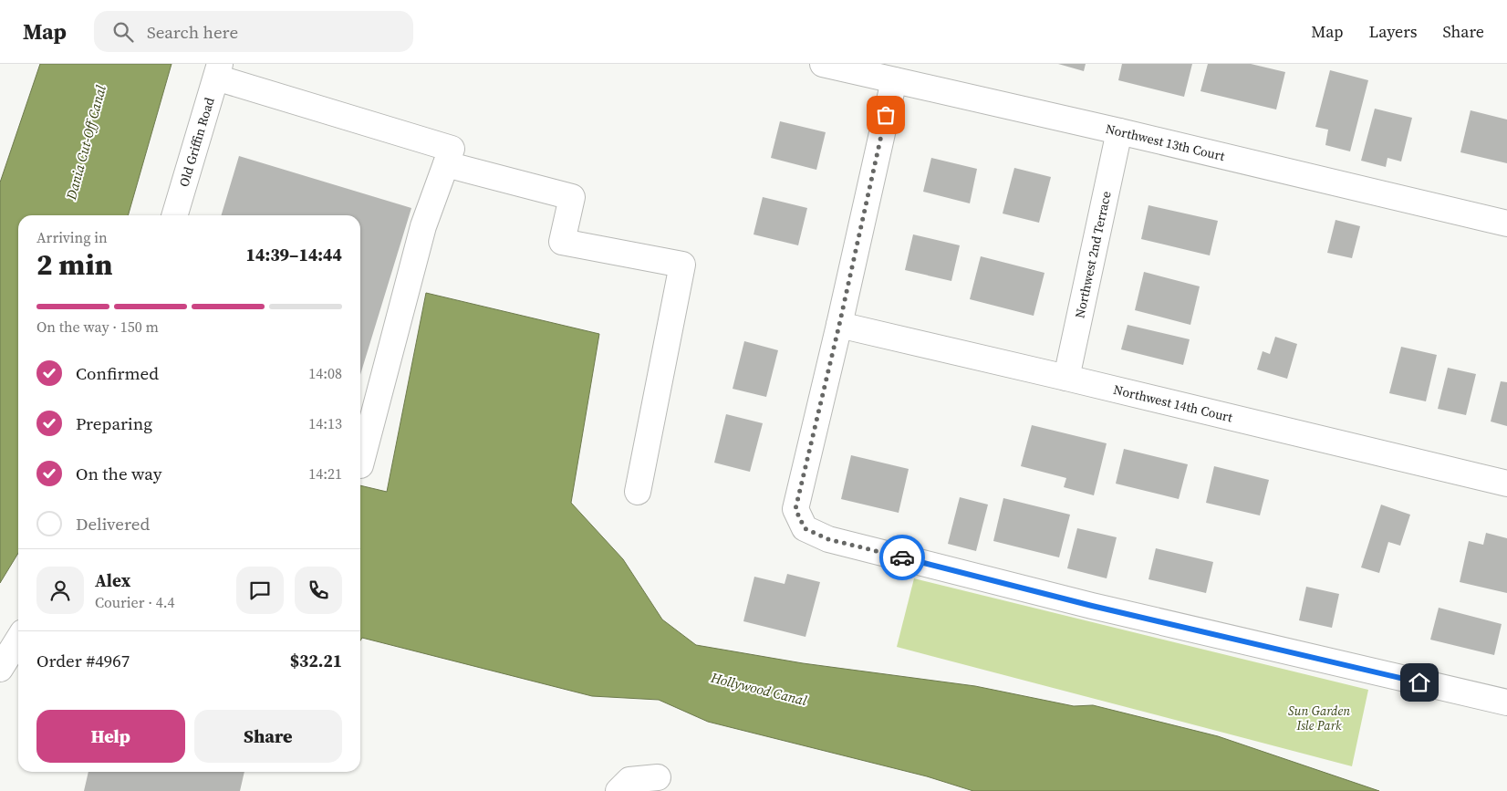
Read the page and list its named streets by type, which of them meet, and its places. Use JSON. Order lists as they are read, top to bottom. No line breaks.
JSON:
{"streets":{"street":["Old Griffin Road","Northwest 13th Court","Northwest 2nd Terrace","Northwest 14th Court"]},"crossings":[["Northwest 13th Court","Northwest 2nd Terrace"],["Northwest 2nd Terrace","Northwest 14th Court"]],"water":["Dania Cut-Off Canal","Hollywood Canal"],"parks":["Sun Garden Isle Park"],"page":{"header":"Map","search":"Search here","nav":["Map","Layers","Share"],"heading":["2 min","Arriving in","14:39–14:44"],"panel":["Alex","Courier · 4.4","Order #4967","$32.21"],"bar":"On the way · 150 m","list":[["Confirmed","14:08"],["Preparing","14:13"],["On the way","14:21"],"Delivered"],"buttons":["Help","Share"]}}
